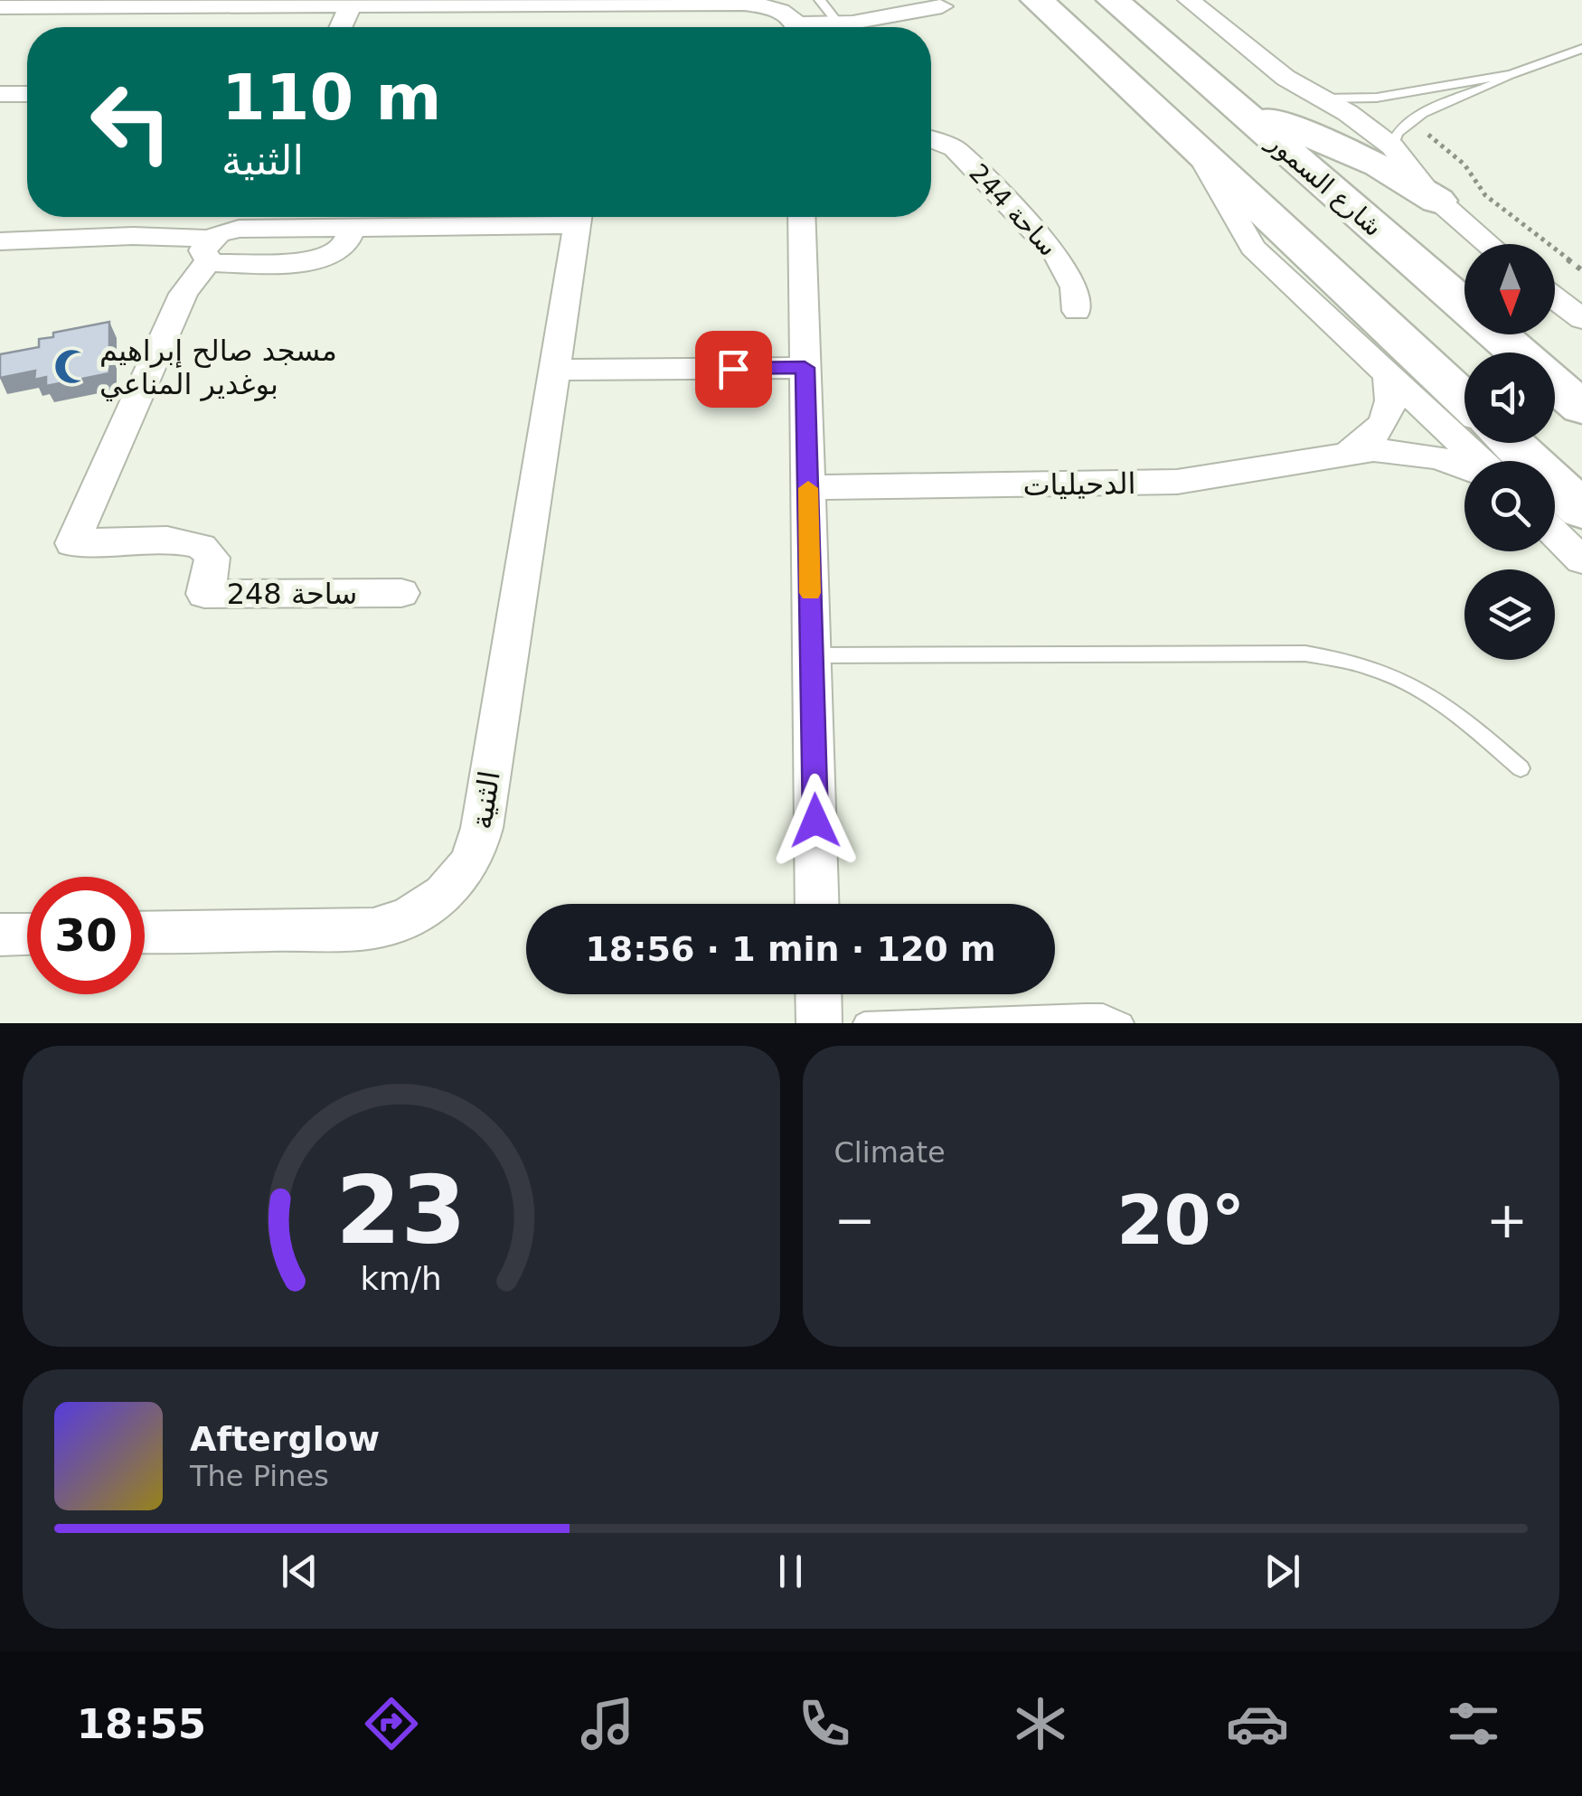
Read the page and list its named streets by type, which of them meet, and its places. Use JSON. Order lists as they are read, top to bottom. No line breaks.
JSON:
{"streets":{"main road":["شارع السمور"],"street":["ساحة 244","الدحيليات","ساحة 248","الثنية"]},"places":{"mosque":["مسجد صالح إبراهيم بوغدير المناعي"]},"north":"bottom","page":{"turn":["110 m","الثنية"],"limit":"30","trip":"18:56 · 1 min · 120 m","tile":"Climate","heat":["−","20°","+"],"song":["Afterglow","The Pines"],"tabs":"18:55","gauge":["23","km/h"]}}
